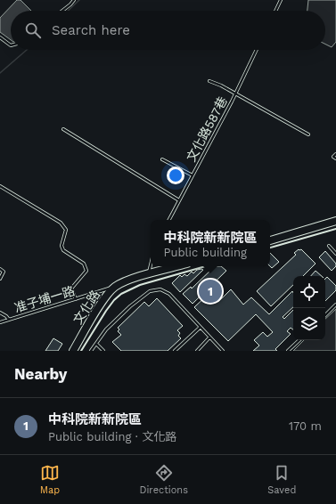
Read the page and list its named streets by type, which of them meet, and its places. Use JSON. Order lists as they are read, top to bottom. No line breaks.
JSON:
{"streets":{"main road":["文化路"],"lane":["文化路587巷","准子埔一路"]},"crossings":[["准子埔一路","文化路"]],"page":{"search":"Search here","popup":["中科院新新院區","Public building"],"pins":"1","heading":"Nearby","list":[{"mark":"1","name":"中科院新新院區","note":"Public building · 文化路","value":"170 m"}],"nav":["Map","Directions","Saved"]}}
